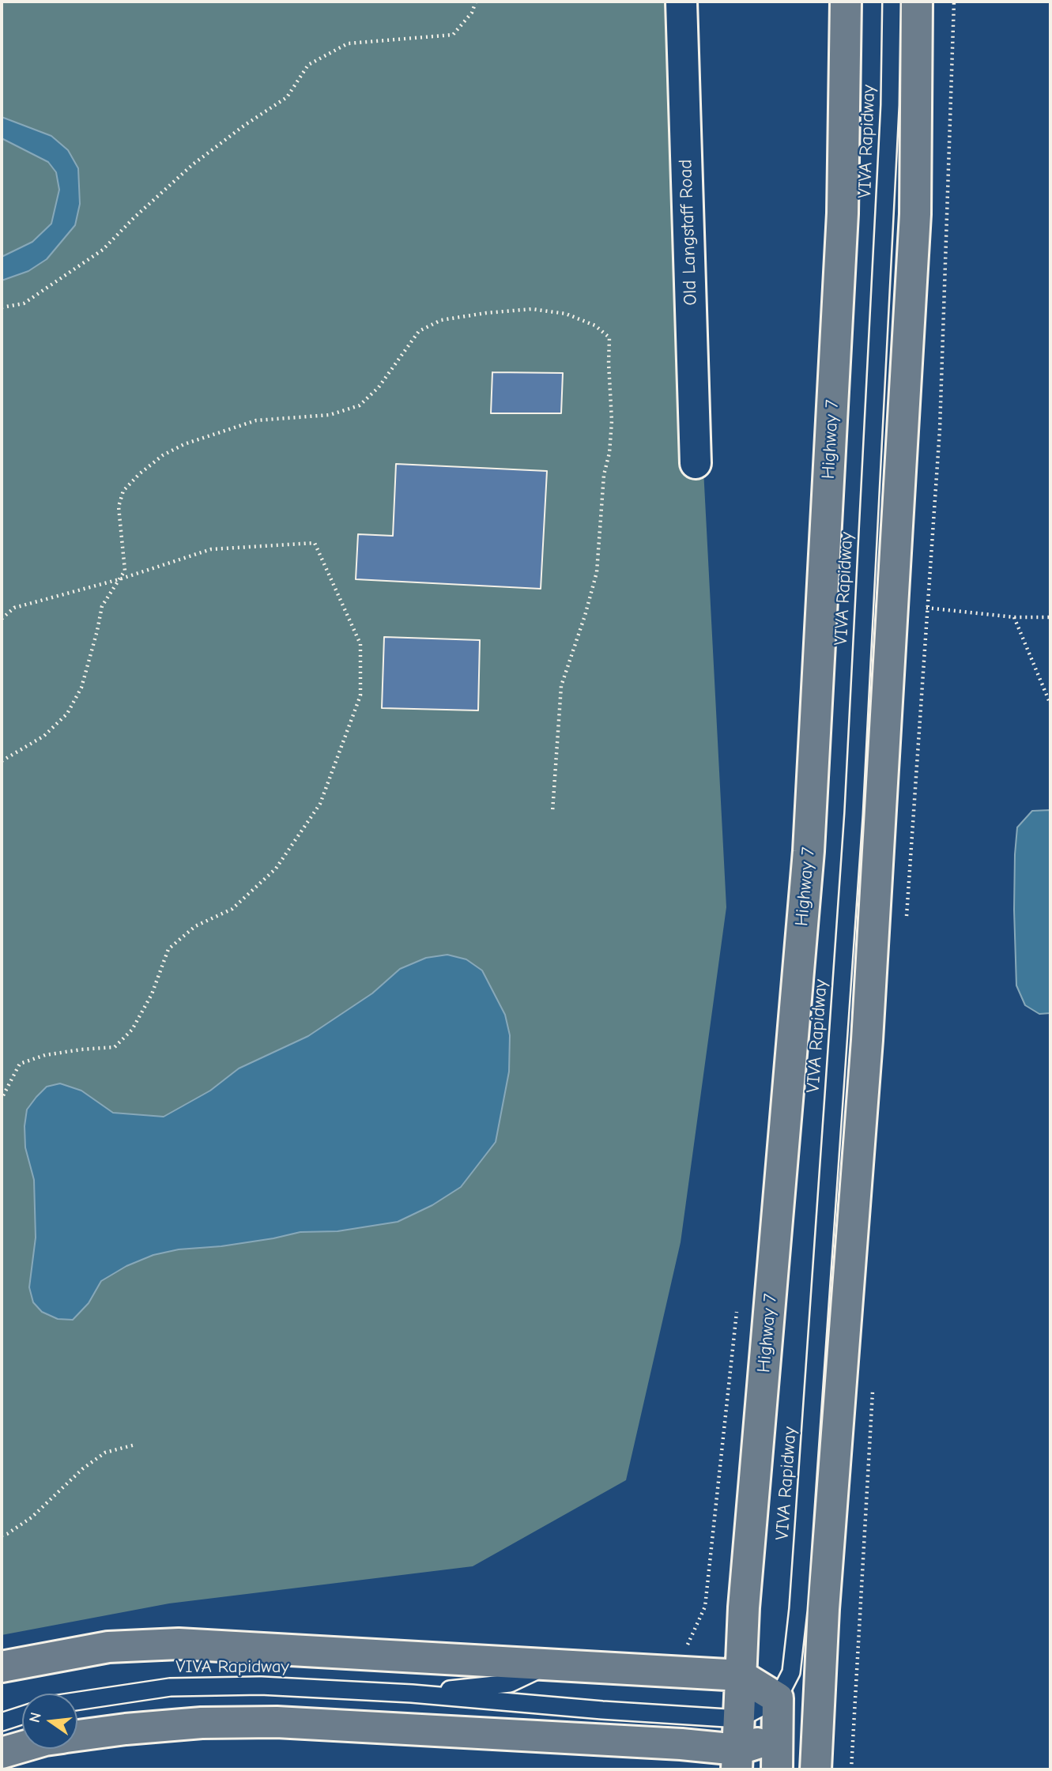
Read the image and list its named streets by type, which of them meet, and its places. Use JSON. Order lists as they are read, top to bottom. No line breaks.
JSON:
{"streets":{"main road":["Highway 7"],"street":["Old Langstaff Road"],"lane":["VIVA Rapidway"]},"crossings":[["VIVA Rapidway","Highway 7"]],"north":"left"}
